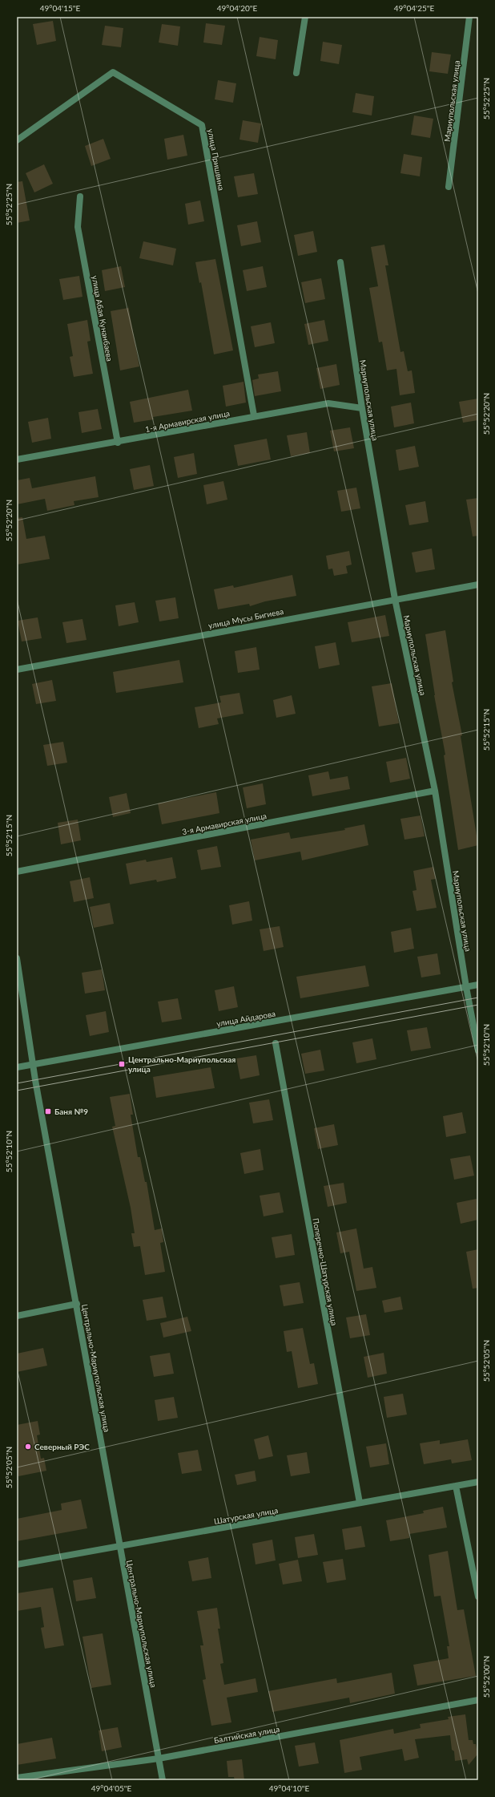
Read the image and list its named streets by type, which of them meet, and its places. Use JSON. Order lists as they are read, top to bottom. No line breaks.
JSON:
{"streets":{"street":["Мариупольская улица","улица Пришвина","улица Абая Кунанбаева","1-я Армавирская улица","улица Мусы Бигиева","3-я Армавирская улица","улица Айдарова","Поперечно-Шатурская улица","Центрально-Мариупольская улица","Шатурская улица","Балтийская улица"]},"crossings":[["Мариупольская улица","1-я Армавирская улица"],["Мариупольская улица","улица Мусы Бигиева"],["Мариупольская улица","3-я Армавирская улица"],["Мариупольская улица","улица Айдарова"],["улица Пришвина","1-я Армавирская улица"],["улица Абая Кунанбаева","1-я Армавирская улица"],["улица Айдарова","Центрально-Мариупольская улица"],["Поперечно-Шатурская улица","Шатурская улица"],["Центрально-Мариупольская улица","Шатурская улица"],["Центрально-Мариупольская улица","Балтийская улица"]],"places":{"transit":["Центрально-Мариупольская улица","Баня №9"],"other":["Северный РЭС"]},"coordinates":["49°04'15\"E","49°04'20\"E","49°04'25\"E","55°52'25\"N","55°52'20\"N","55°52'15\"N","55°52'10\"N","55°52'05\"N","55°52'00\"N","49°04'05\"E","49°04'10\"E"]}
